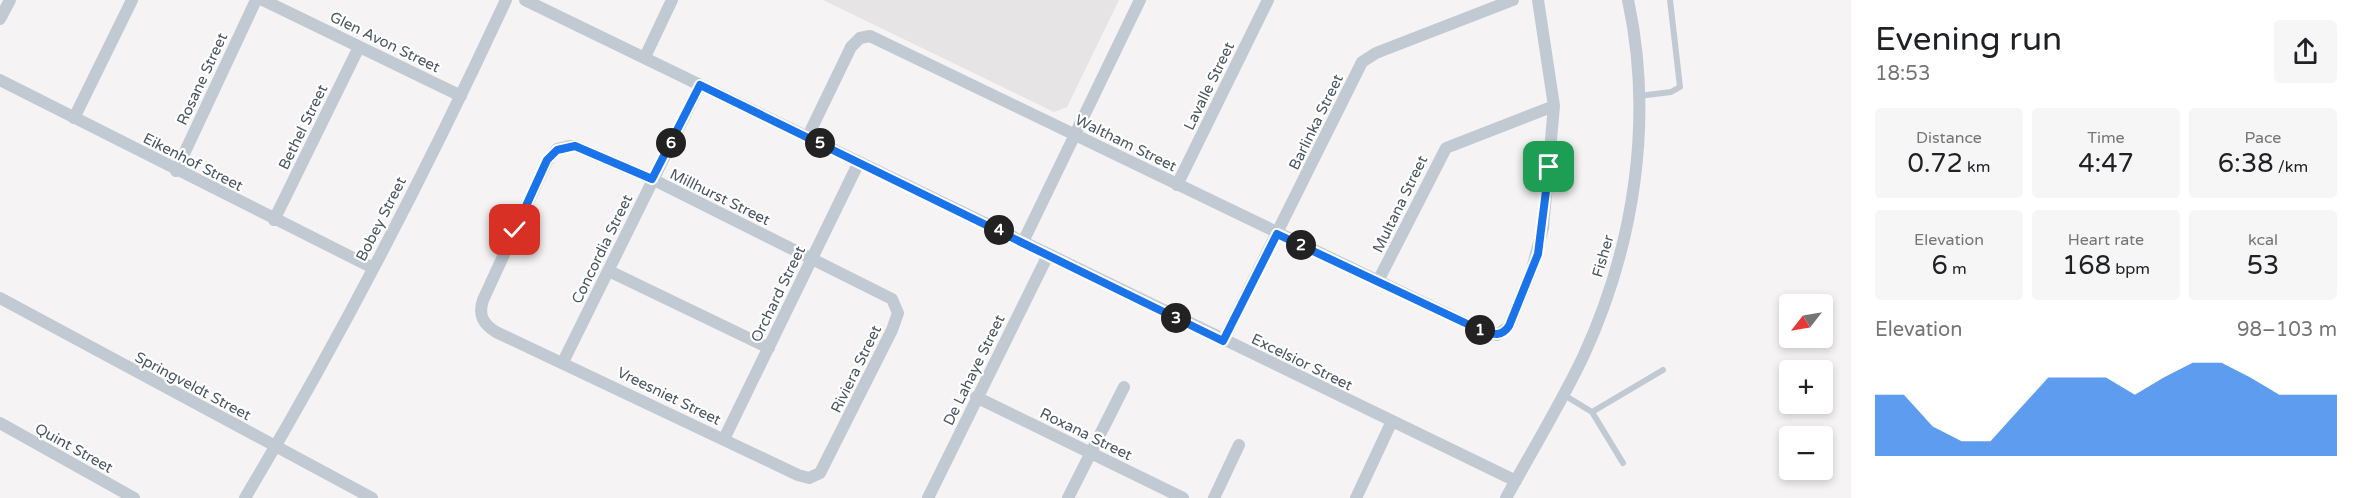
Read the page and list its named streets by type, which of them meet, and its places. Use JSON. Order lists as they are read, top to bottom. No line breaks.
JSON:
{"streets":{"street":["Glen Avon Street","Rosane Street","Lavalle Street","Barlinka Street","Bethel Street","Waltham Street","Eikenhof Street","Millhurst Street","Multana Street","Bobey Street","Concordia Street","Fisher","Orchard Street","Excelsior Street","Riviera Street","De Lahaye Street","Springveldt Street","Vreesniet Street","Roxana Street","Quint Street"]},"crossings":[["Glen Avon Street","Bethel Street"],["Glen Avon Street","Bobey Street"],["Rosane Street","Eikenhof Street"],["Lavalle Street","Waltham Street"],["Barlinka Street","Waltham Street"],["Barlinka Street","Excelsior Street"],["Bethel Street","Eikenhof Street"],["Waltham Street","Multana Street"],["Waltham Street","Excelsior Street"],["Eikenhof Street","Bobey Street"],["Millhurst Street","Concordia Street"],["Millhurst Street","Orchard Street"],["Millhurst Street","Riviera Street"],["Millhurst Street","Vreesniet Street"],["Bobey Street","Springveldt Street"],["Concordia Street","Excelsior Street"],["Concordia Street","Vreesniet Street"],["Fisher","Excelsior Street"],["Orchard Street","Excelsior Street"],["Orchard Street","Vreesniet Street"],["Excelsior Street","De Lahaye Street"],["Riviera Street","Vreesniet Street"],["De Lahaye Street","Roxana Street"]],"north":"bottom left","page":{"heading":["Evening run","18:53"],"stats":[["Distance","0.72 km"],["Time","4:47"],["Pace","6:38 /km"],["Elevation","6 m"],["Heart rate","168 bpm"],["kcal","53"]],"pins":["5","6","4","2","3","1"],"map_buttons":["+","−"],"chart":["Elevation","98–103 m"]}}
